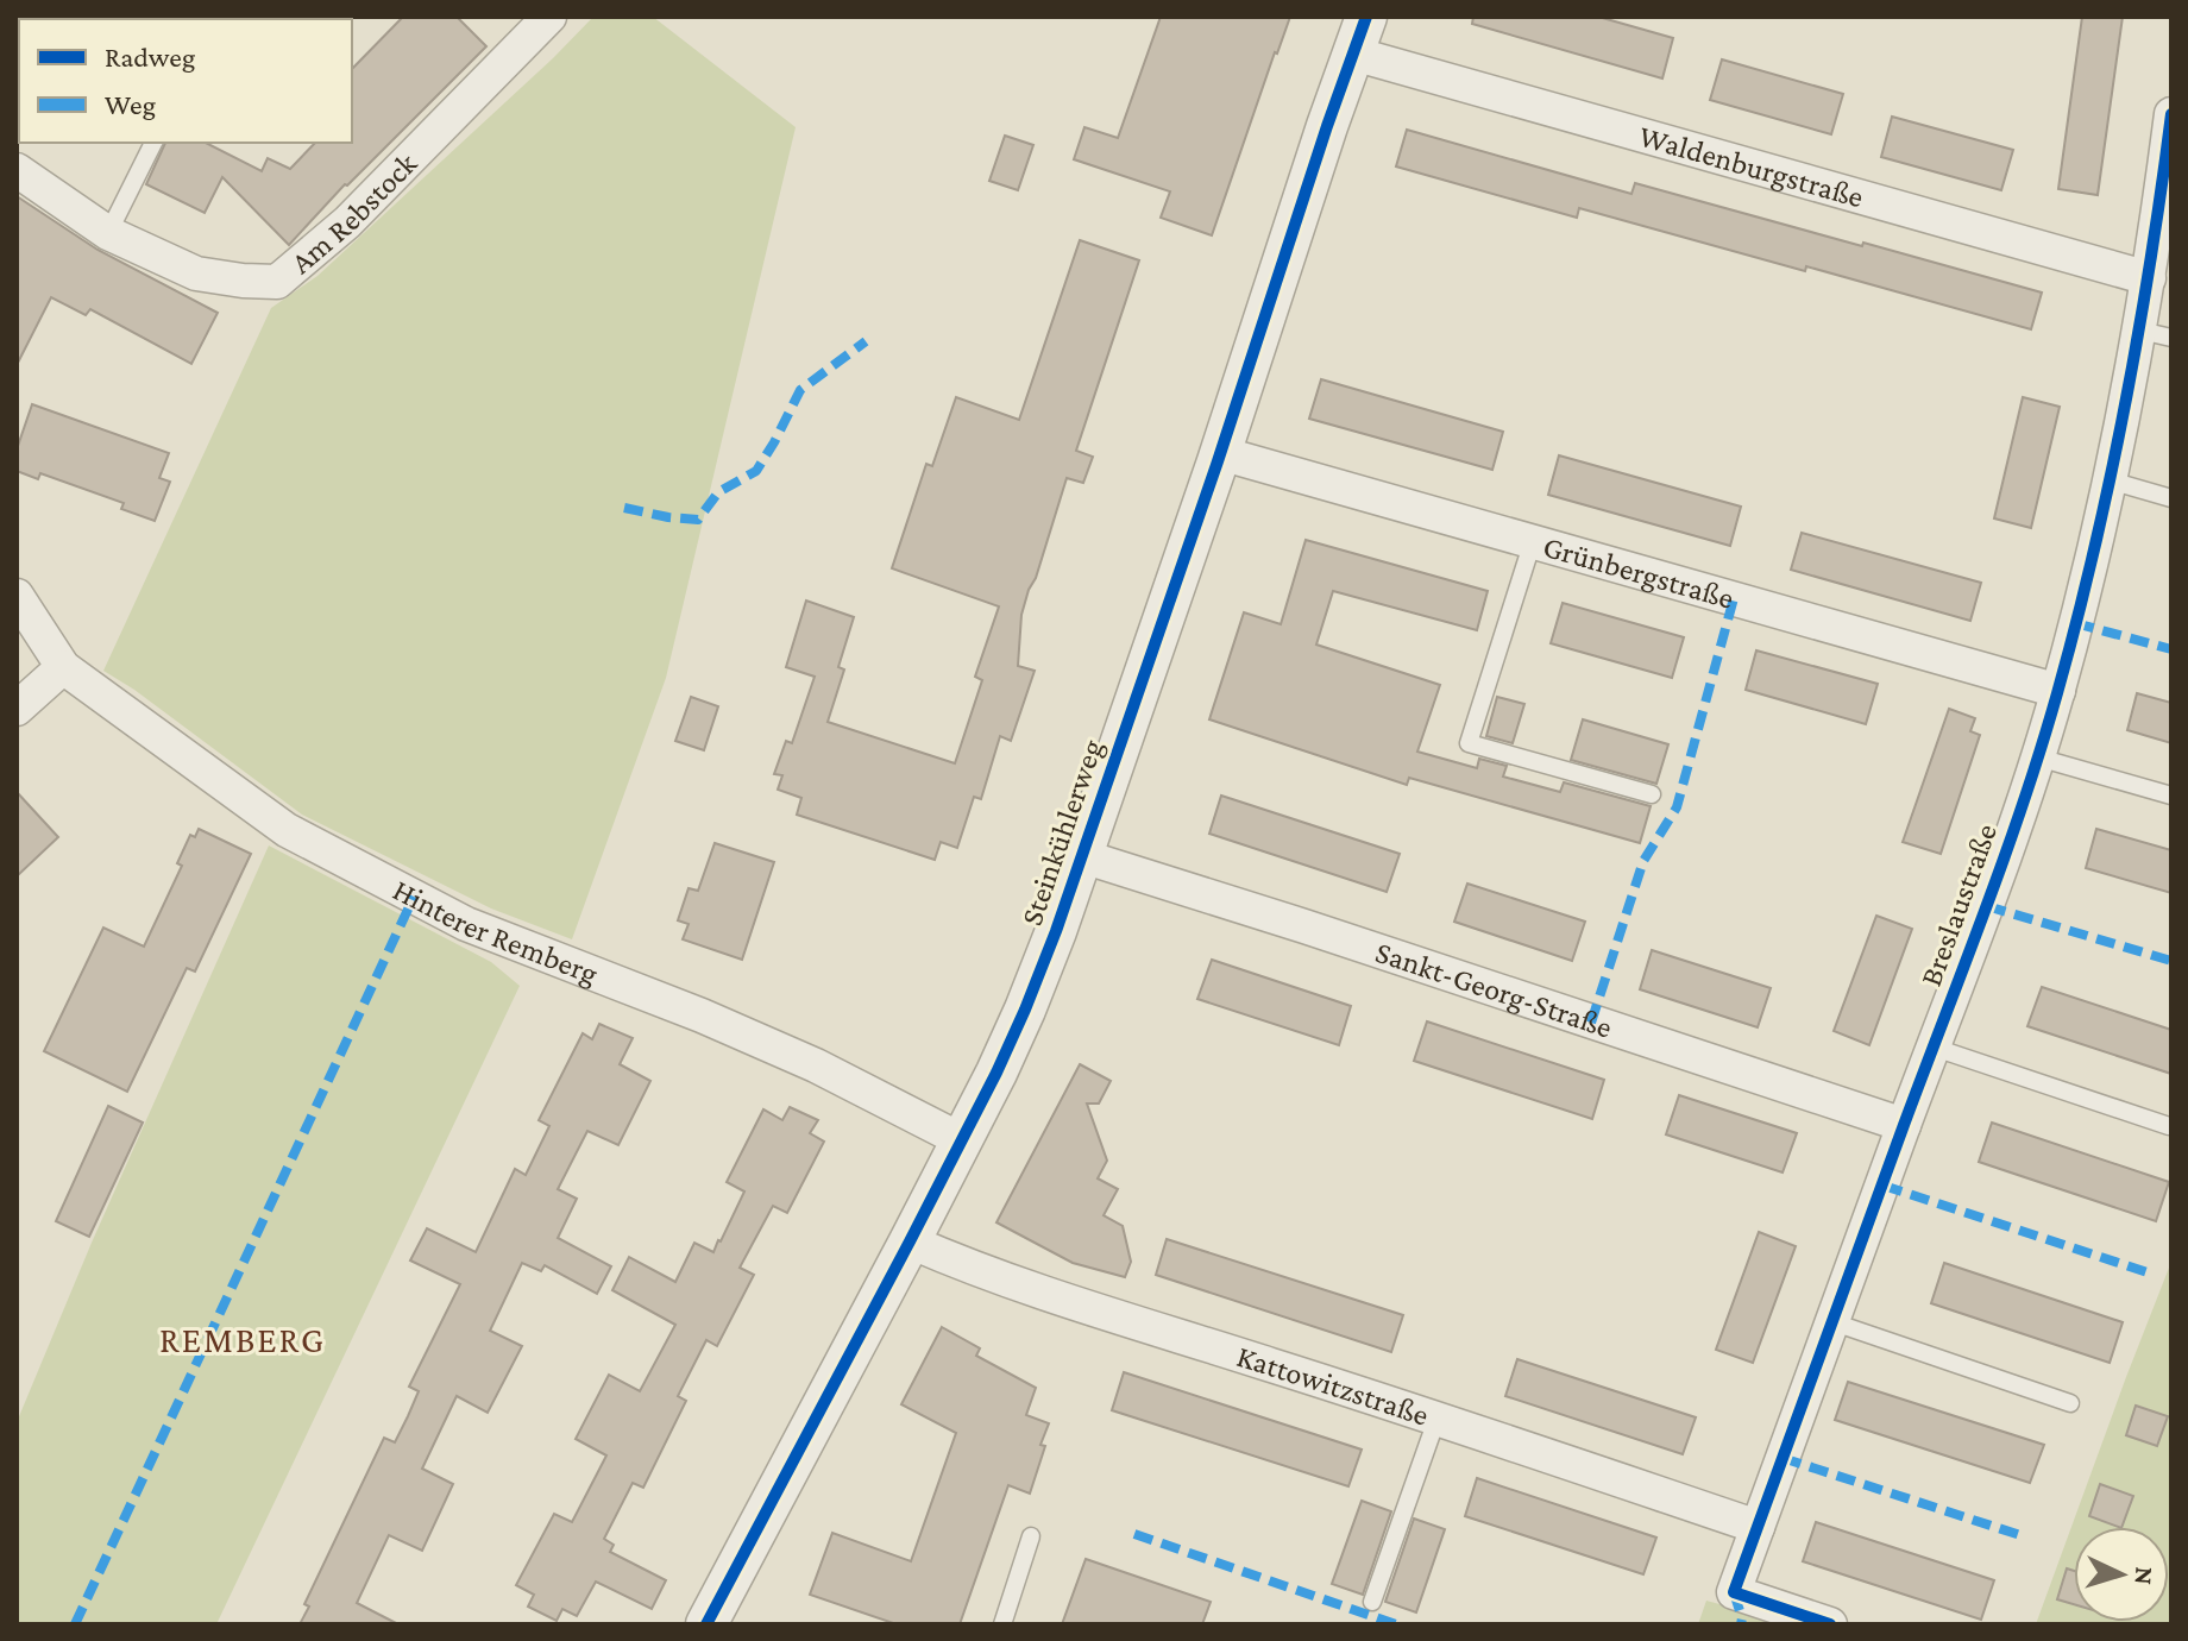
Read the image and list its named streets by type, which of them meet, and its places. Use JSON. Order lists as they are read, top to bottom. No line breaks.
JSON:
{"streets":{"street":["Waldenburgstraße","Am Rebstock","Grünbergstraße","Steinkühlerweg","Breslaustraße","Hinterer Remberg","Sankt-Georg-Straße","Kattowitzstraße"]},"crossings":[["Waldenburgstraße","Steinkühlerweg"],["Waldenburgstraße","Breslaustraße"],["Grünbergstraße","Steinkühlerweg"],["Grünbergstraße","Breslaustraße"],["Steinkühlerweg","Hinterer Remberg"],["Steinkühlerweg","Sankt-Georg-Straße"],["Steinkühlerweg","Kattowitzstraße"],["Breslaustraße","Sankt-Georg-Straße"],["Breslaustraße","Kattowitzstraße"]],"districts":["REMBERG"],"legend":["Radweg","Weg"],"north":"right"}
